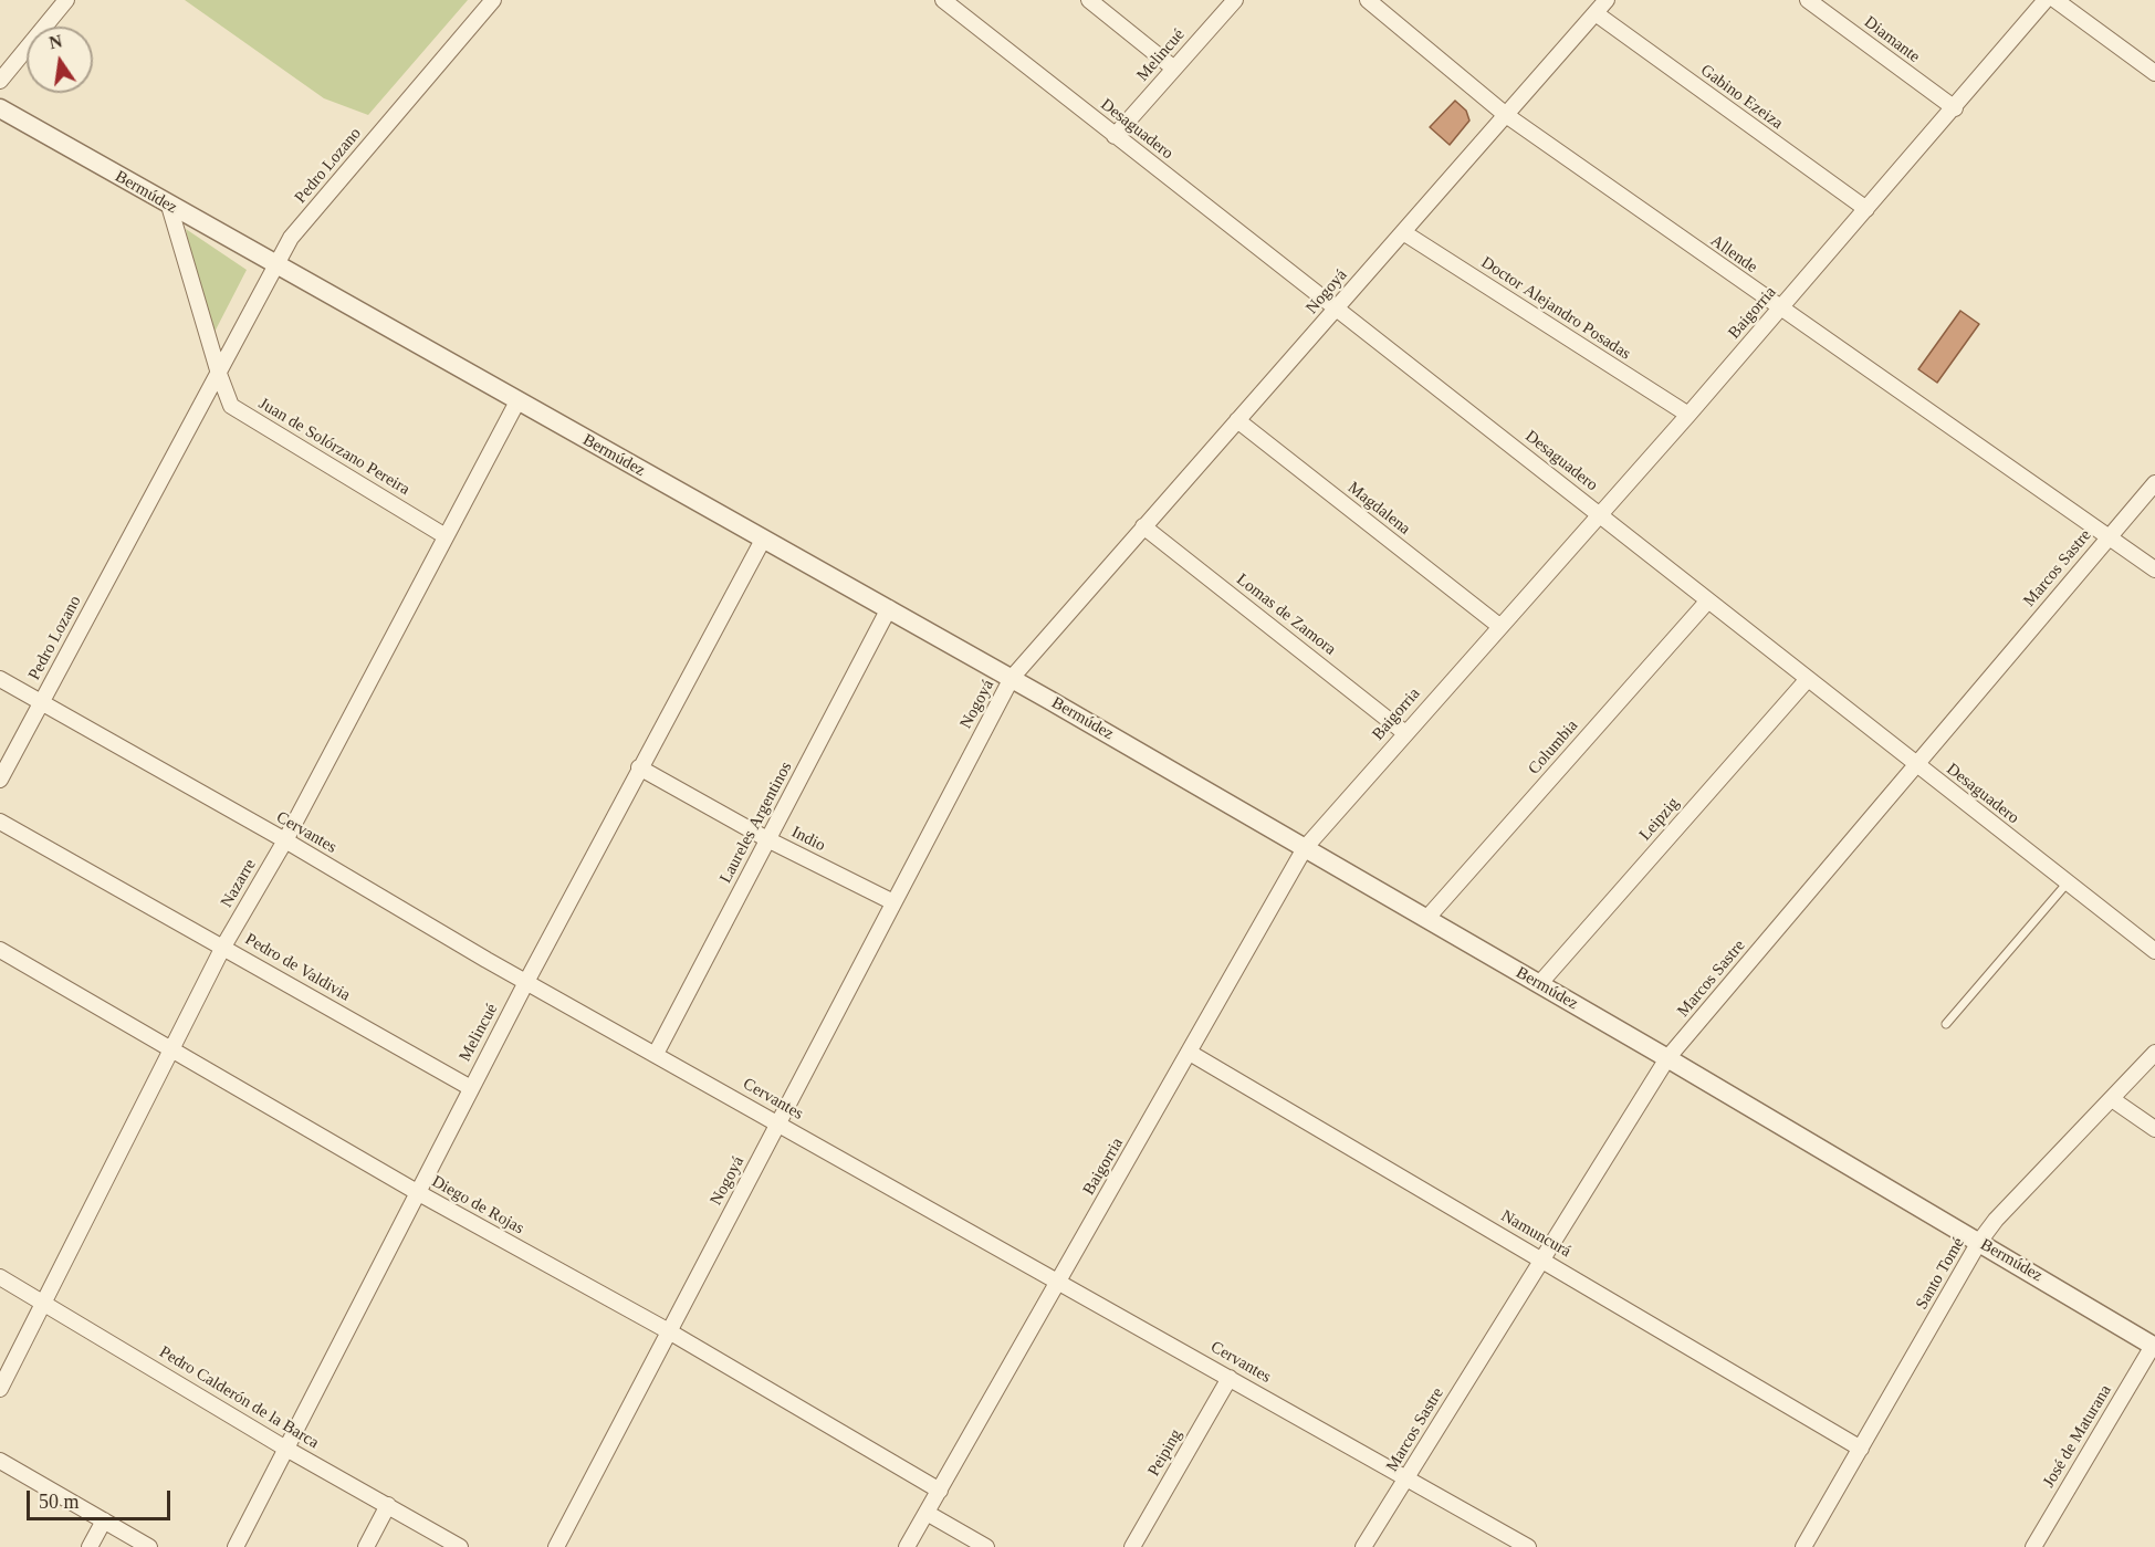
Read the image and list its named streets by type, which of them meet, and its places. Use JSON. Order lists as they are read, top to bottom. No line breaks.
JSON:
{"streets":{"street":["Diamante","Melincué","Gabino Ezeiza","Desaguadero","Pedro Lozano","Bermúdez","Allende","Nogoyá","Doctor Alejandro Posadas","Baigorria","Juan de Solórzano Pereira","Magdalena","Marcos Sastre","Lomas de Zamora","Columbia","Leipzig","Laureles Argentinos","Cervantes","Indio","Nazarre","Pedro de Valdivia","Diego de Rojas","Namuncurá","Santo Tomé","Pedro Calderón de la Barca","José de Maturana","Peiping"]},"crossings":[["Diamante","Baigorria"],["Melincué","Desaguadero"],["Melincué","Bermúdez"],["Melincué","Cervantes"],["Melincué","Indio"],["Melincué","Pedro de Valdivia"],["Melincué","Diego de Rojas"],["Melincué","Pedro Calderón de la Barca"],["Gabino Ezeiza","Nogoyá"],["Gabino Ezeiza","Baigorria"],["Desaguadero","Nogoyá"],["Desaguadero","Baigorria"],["Desaguadero","Marcos Sastre"],["Desaguadero","Columbia"],["Desaguadero","Leipzig"],["Pedro Lozano","Bermúdez"],["Pedro Lozano","Juan de Solórzano Pereira"],["Pedro Lozano","Cervantes"],["Bermúdez","Nogoyá"],["Bermúdez","Baigorria"],["Bermúdez","Marcos Sastre"],["Bermúdez","Columbia"],["Bermúdez","Leipzig"],["Bermúdez","Laureles Argentinos"],["Bermúdez","Nazarre"],["Bermúdez","Santo Tomé"],["Bermúdez","José de Maturana"],["Allende","Nogoyá"],["Allende","Baigorria"],["Allende","Marcos Sastre"],["Nogoyá","Doctor Alejandro Posadas"],["Nogoyá","Magdalena"],["Nogoyá","Lomas de Zamora"],["Nogoyá","Cervantes"],["Nogoyá","Indio"],["Nogoyá","Diego de Rojas"],["Doctor Alejandro Posadas","Baigorria"],["Baigorria","Magdalena"],["Baigorria","Lomas de Zamora"],["Baigorria","Cervantes"],["Baigorria","Diego de Rojas"],["Baigorria","Namuncurá"],["Juan de Solórzano Pereira","Nazarre"],["Marcos Sastre","Cervantes"],["Marcos Sastre","Namuncurá"],["Laureles Argentinos","Cervantes"],["Laureles Argentinos","Indio"],["Cervantes","Nazarre"],["Cervantes","Peiping"],["Nazarre","Pedro de Valdivia"],["Nazarre","Diego de Rojas"],["Nazarre","Pedro Calderón de la Barca"],["Namuncurá","Santo Tomé"]],"scale_bar":"50 m","north":"top"}
